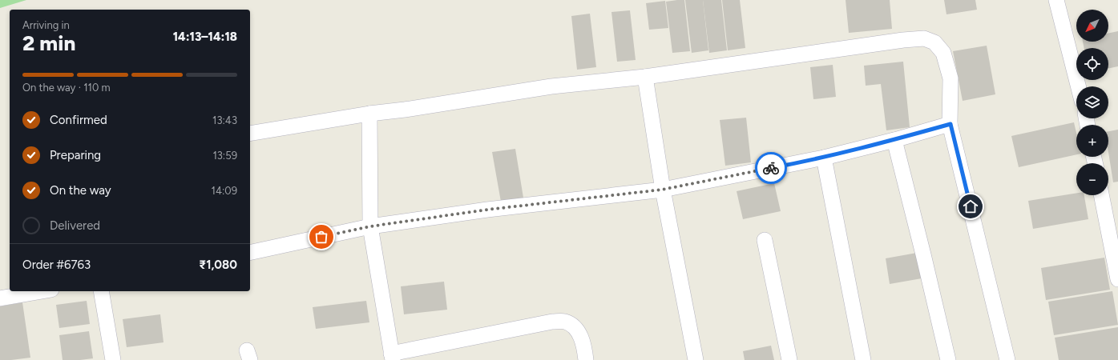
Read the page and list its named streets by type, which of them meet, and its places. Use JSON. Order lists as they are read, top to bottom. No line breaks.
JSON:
{"north":"bottom left","page":{"map_buttons":["+","−"],"heading":["2 min","Arriving in","14:13–14:18"],"panel":["Order #6763","₹1,080"],"bar":"On the way · 110 m","list":[["Confirmed","13:43"],["Preparing","13:59"],["On the way","14:09"],"Delivered"]}}
